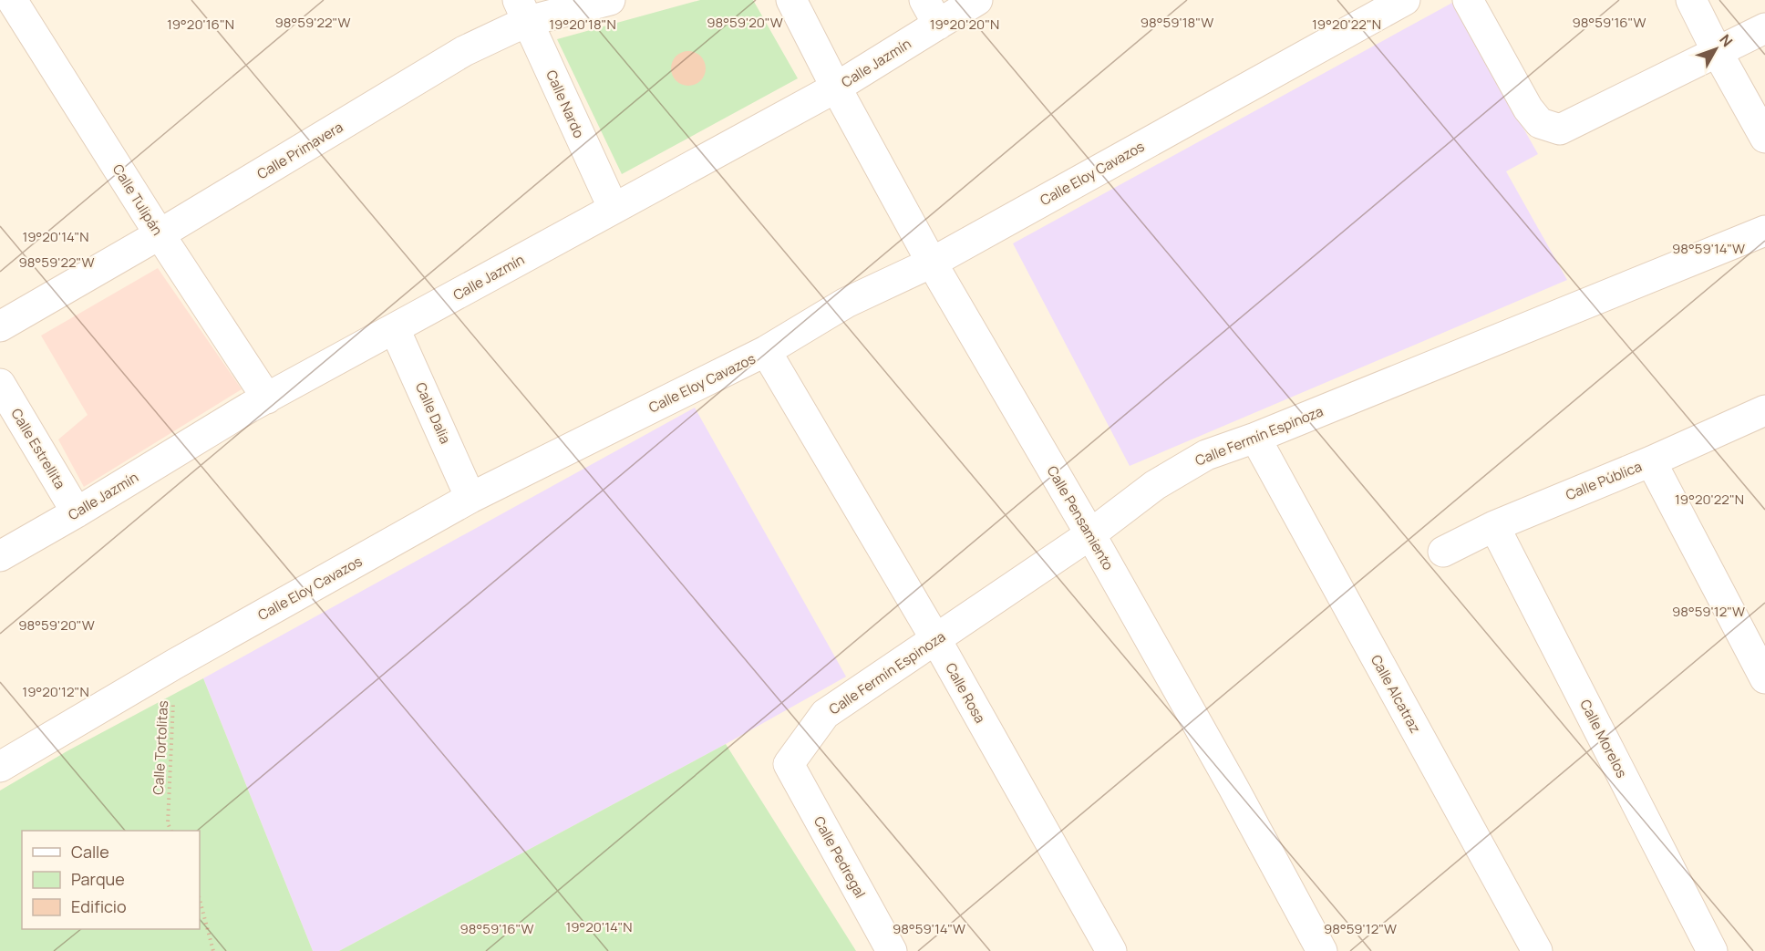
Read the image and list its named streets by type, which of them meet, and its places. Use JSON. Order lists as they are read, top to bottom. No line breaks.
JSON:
{"streets":{"street":["Calle Jazmín","Calle Nardo","Calle Primavera","Calle Eloy Cavazos","Calle Tulipán","Calle Dalia","Calle Fermín Espinoza","Calle Estrellita","Calle Pública","Calle Pensamiento","Calle Rosa","Calle Alcatraz","Calle Morelos","Calle Pedregal"],"path":["Calle Tortolitas"]},"crossings":[["Calle Jazmín","Calle Nardo"],["Calle Jazmín","Calle Tulipán"],["Calle Jazmín","Calle Dalia"],["Calle Jazmín","Calle Estrellita"],["Calle Jazmín","Calle Pensamiento"],["Calle Nardo","Calle Primavera"],["Calle Primavera","Calle Tulipán"],["Calle Eloy Cavazos","Calle Dalia"],["Calle Eloy Cavazos","Calle Pensamiento"],["Calle Eloy Cavazos","Calle Rosa"],["Calle Eloy Cavazos","Calle Tortolitas"],["Calle Fermín Espinoza","Calle Pensamiento"],["Calle Fermín Espinoza","Calle Rosa"],["Calle Fermín Espinoza","Calle Alcatraz"],["Calle Fermín Espinoza","Calle Pedregal"],["Calle Pública","Calle Morelos"]],"legend":["Calle","Parque","Edificio"],"north":"top right","coordinates":["98°59'22\"W","98°59'20\"W","98°59'18\"W","98°59'16\"W","19°20'16\"N","19°20'18\"N","19°20'20\"N","19°20'22\"N","19°20'14\"N","98°59'14\"W","98°59'12\"W","19°20'12\"N"]}
